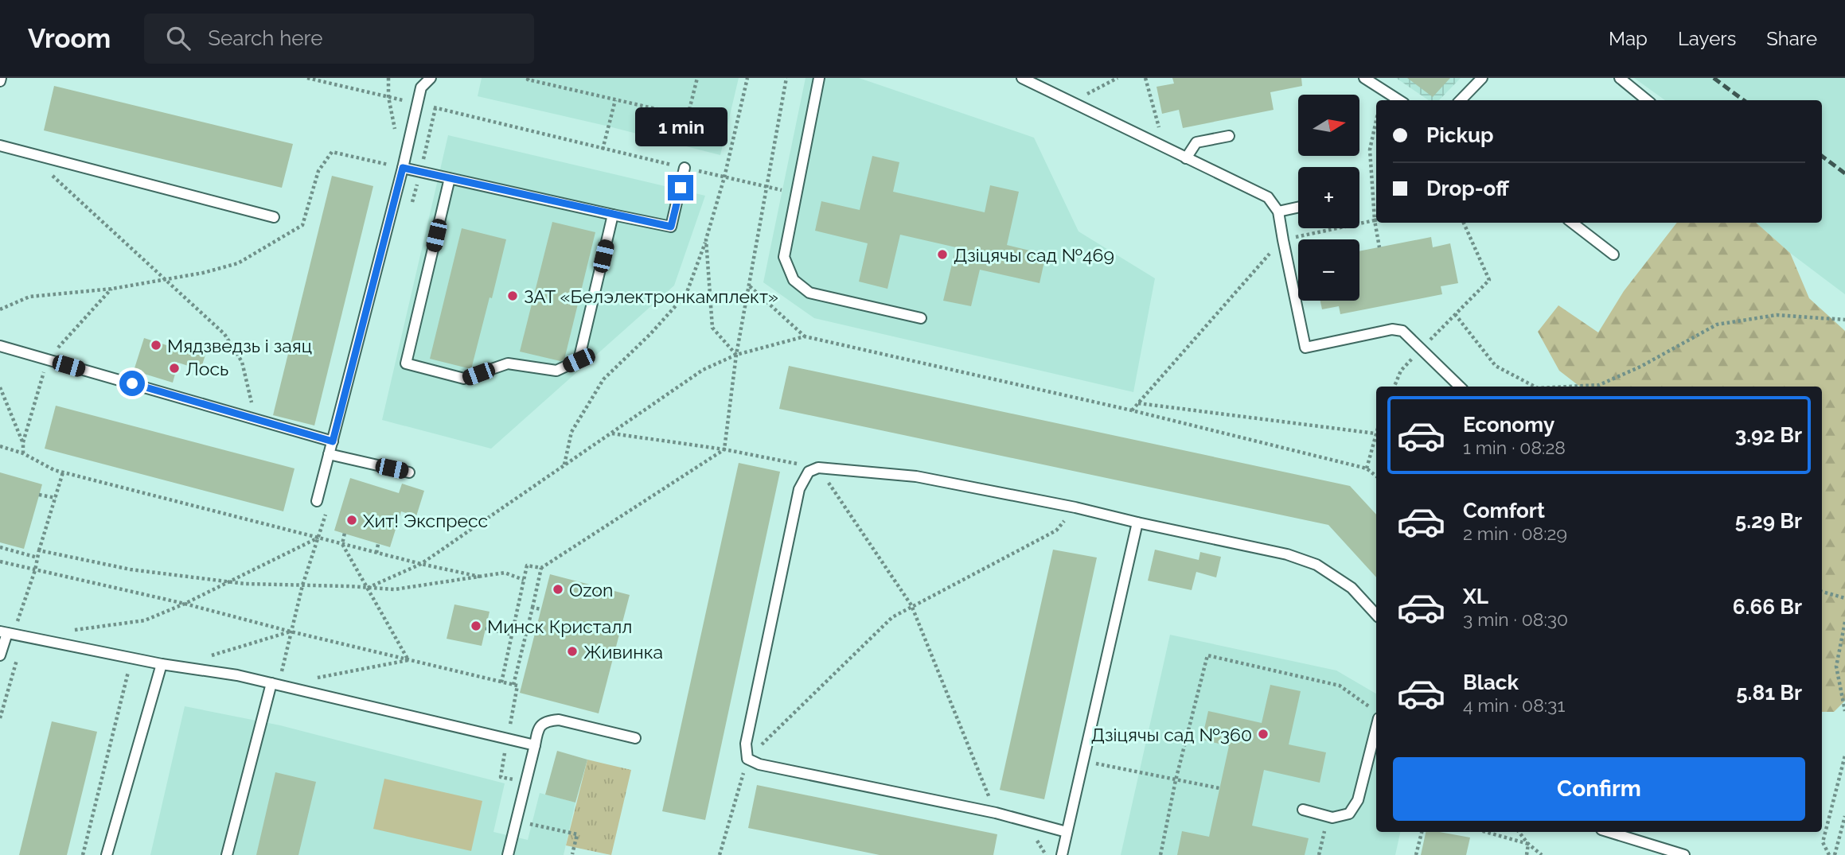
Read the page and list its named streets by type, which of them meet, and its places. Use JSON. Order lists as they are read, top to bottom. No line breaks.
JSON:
{"places":["Дзіцячы сад №469","ЗАТ «Белэлектронкамплект»","Мядзведзь і заяц","Лось","Хит! Экспресс","Ozon","Минск Кристалл","Живинка","Дзіцячы сад №360"],"north":"right","page":{"header":"Vroom","search":"Search here","nav":["Map","Layers","Share"],"map_buttons":["+","−"],"banner":["Pickup","Drop-off"],"bubble":"1 min","list":[{"name":"Economy","note":"1 min · 08:28","value":"3.92 Br"},{"name":"Comfort","note":"2 min · 08:29","value":"5.29 Br"},{"name":"XL","note":"3 min · 08:30","value":"6.66 Br"},{"name":"Black","note":"4 min · 08:31","value":"5.81 Br"}],"buttons":"Confirm"}}
